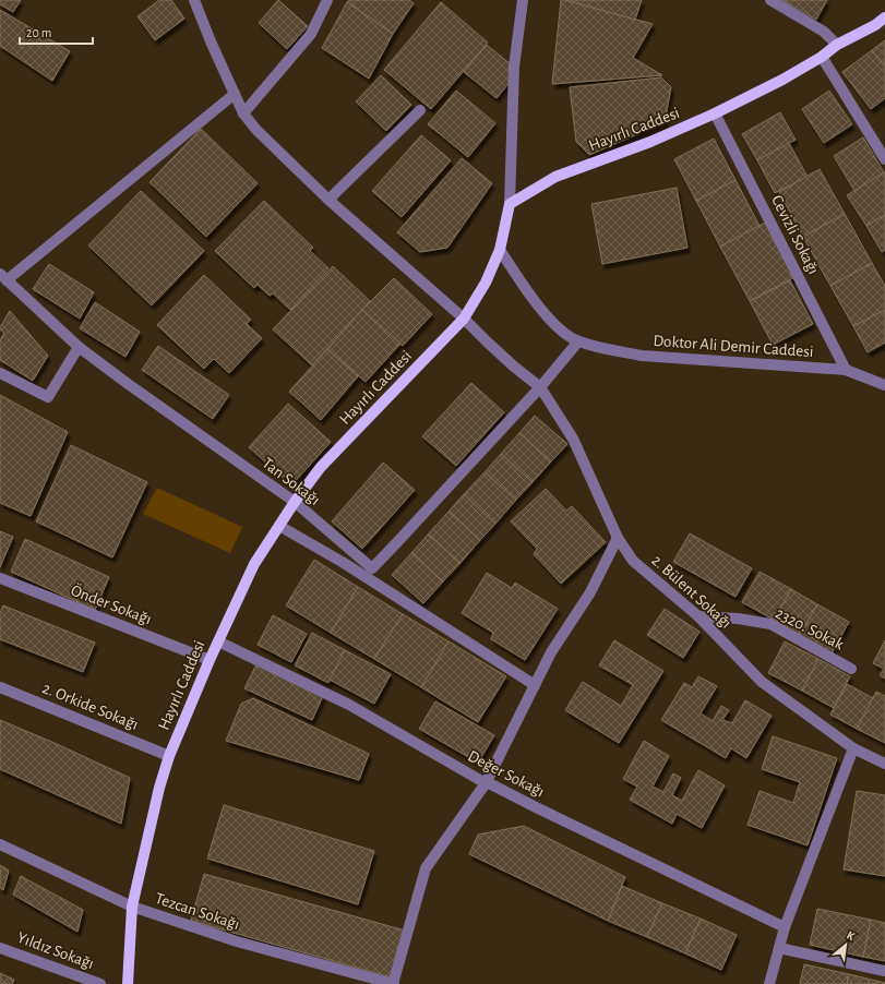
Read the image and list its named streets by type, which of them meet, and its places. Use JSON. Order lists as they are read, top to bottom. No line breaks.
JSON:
{"streets":{"main road":["Hayırlı Caddesi"],"street":["Cevizli Sokağı","Doktor Ali Demir Caddesi","Tan Sokağı","2. Bülent Sokağı","Önder Sokağı","2320. Sokak","2. Orkide Sokağı","Değer Sokağı","Tezcan Sokağı","Yıldız Sokağı"]},"crossings":[["Hayırlı Caddesi","Cevizli Sokağı"],["Hayırlı Caddesi","Doktor Ali Demir Caddesi"],["Hayırlı Caddesi","Tan Sokağı"],["Hayırlı Caddesi","2. Bülent Sokağı"],["Hayırlı Caddesi","Önder Sokağı"],["Hayırlı Caddesi","2. Orkide Sokağı"],["Hayırlı Caddesi","Değer Sokağı"],["Hayırlı Caddesi","Tezcan Sokağı"],["Cevizli Sokağı","Doktor Ali Demir Caddesi"],["Tan Sokağı","2. Bülent Sokağı"],["2. Bülent Sokağı","2320. Sokak"]],"scale_bar":"20 m","north":"top right"}
